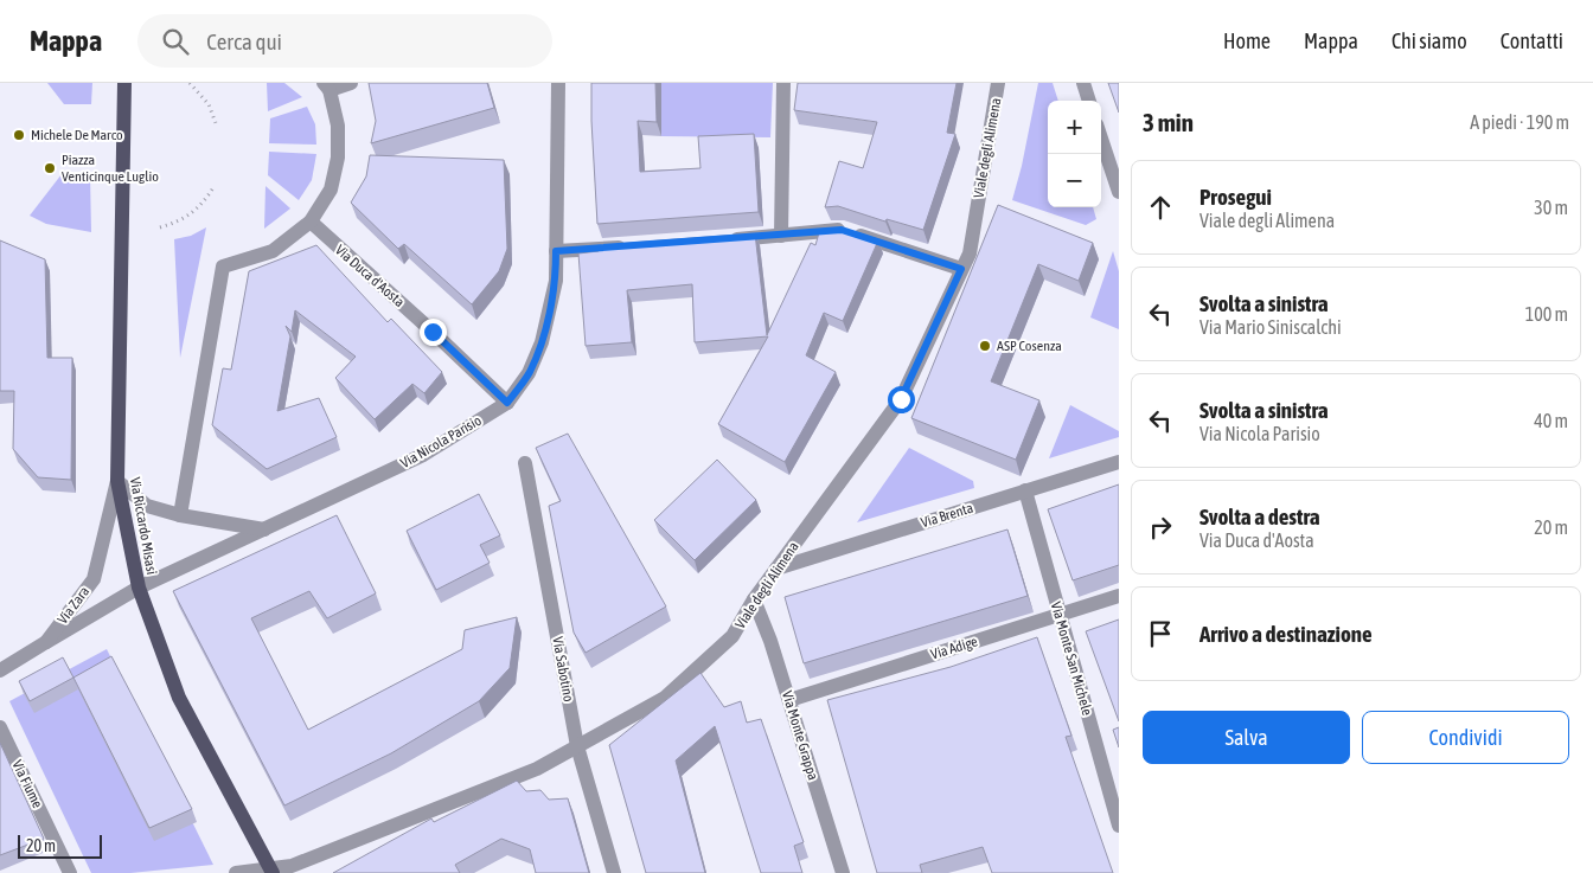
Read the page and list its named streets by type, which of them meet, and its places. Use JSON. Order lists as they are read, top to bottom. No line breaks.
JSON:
{"streets":{"main road":["Via Riccardo Misasi"],"street":["Viale degli Alimena","Via Duca d'Aosta","Via Nicola Parisio","Via Brenta","Via Zara","Via Adige","Via Monte San Michele","Via Sabotino","Via Monte Grappa","Via Fiume"]},"crossings":[["Viale degli Alimena","Via Brenta"],["Viale degli Alimena","Via Riccardo Misasi"],["Viale degli Alimena","Via Sabotino"],["Viale degli Alimena","Via Monte Grappa"],["Via Duca d'Aosta","Via Nicola Parisio"],["Via Nicola Parisio","Via Riccardo Misasi"],["Via Nicola Parisio","Via Zara"],["Via Brenta","Via Monte San Michele"],["Via Riccardo Misasi","Via Zara"],["Via Adige","Via Monte San Michele"],["Via Adige","Via Monte Grappa"]],"places":["Michele De Marco","Piazza Venticinque Luglio","ASP Cosenza"],"scale_bar":"20 m","page":{"header":"Mappa","search":"Cerca qui","nav":["Home","Mappa","Chi siamo","Contatti"],"heading":["3 min","A piedi · 190 m"],"map_buttons":["+","−"],"list":[["Prosegui","Viale degli Alimena","30 m"],["Svolta a sinistra","Via Mario Siniscalchi","100 m"],["Svolta a sinistra","Via Nicola Parisio","40 m"],["Svolta a destra","Via Duca d'Aosta","20 m"],"Arrivo a destinazione"],"buttons":["Salva","Condividi"],"scale":"20 m"}}
